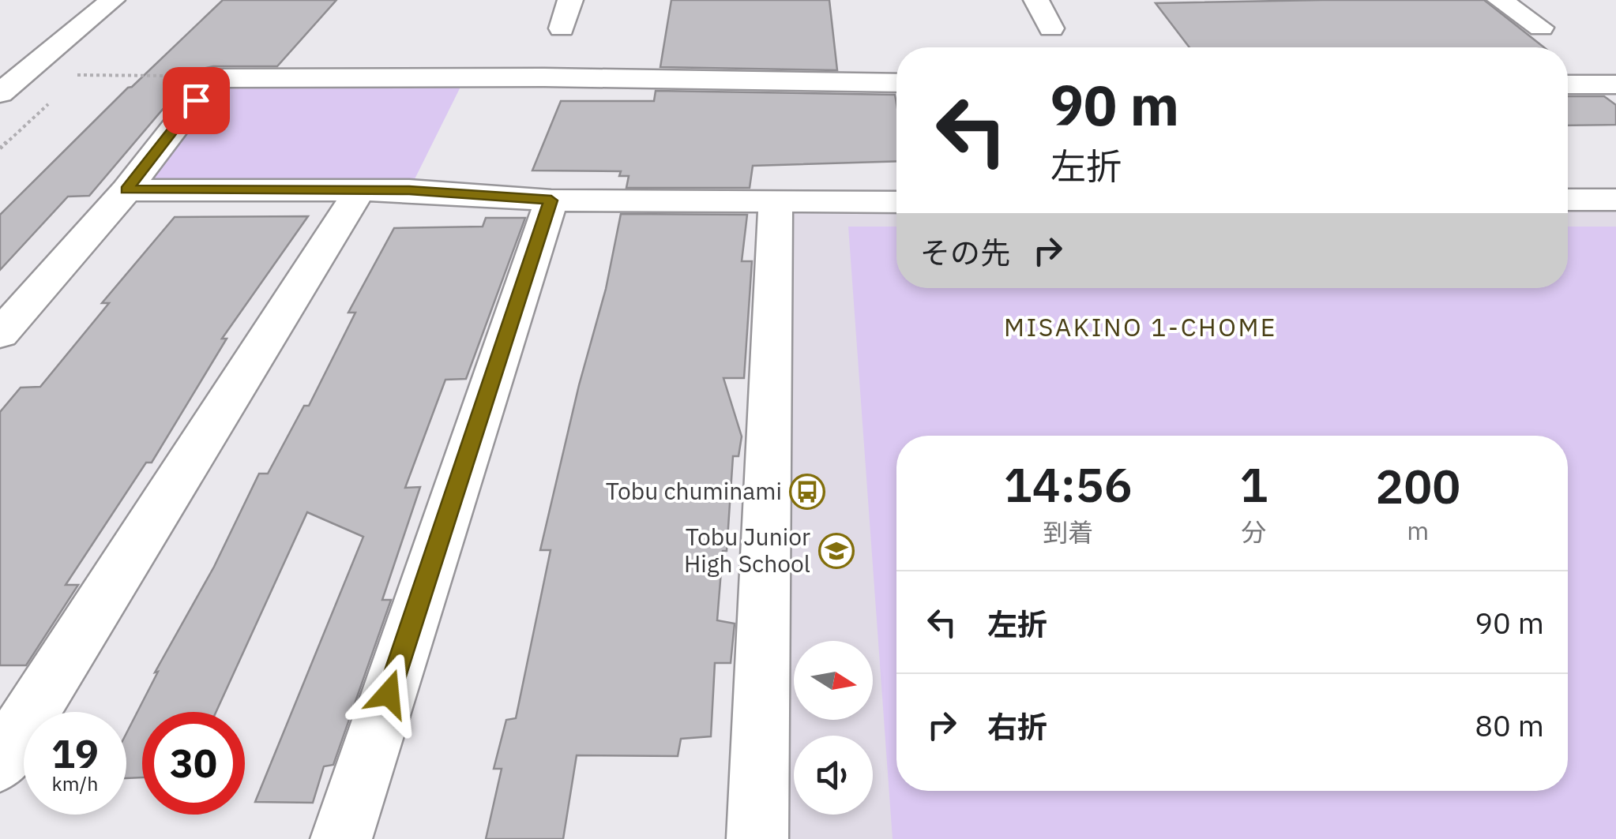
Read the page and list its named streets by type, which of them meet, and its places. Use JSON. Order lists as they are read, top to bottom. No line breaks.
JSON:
{"districts":["MISAKINO 1-CHOME"],"places":{"bus stop":["Tobu chuminami"],"school or university":["Tobu Junior High School"]},"north":"right","page":{"turn":["90 m","左折"],"then":"その先","eta":["14:56","到着","1","分","200","m"],"list":[{"name":"左折","value":"90 m"},{"name":"右折","value":"80 m"}],"speed":"19 km/h","limit":"30"}}
